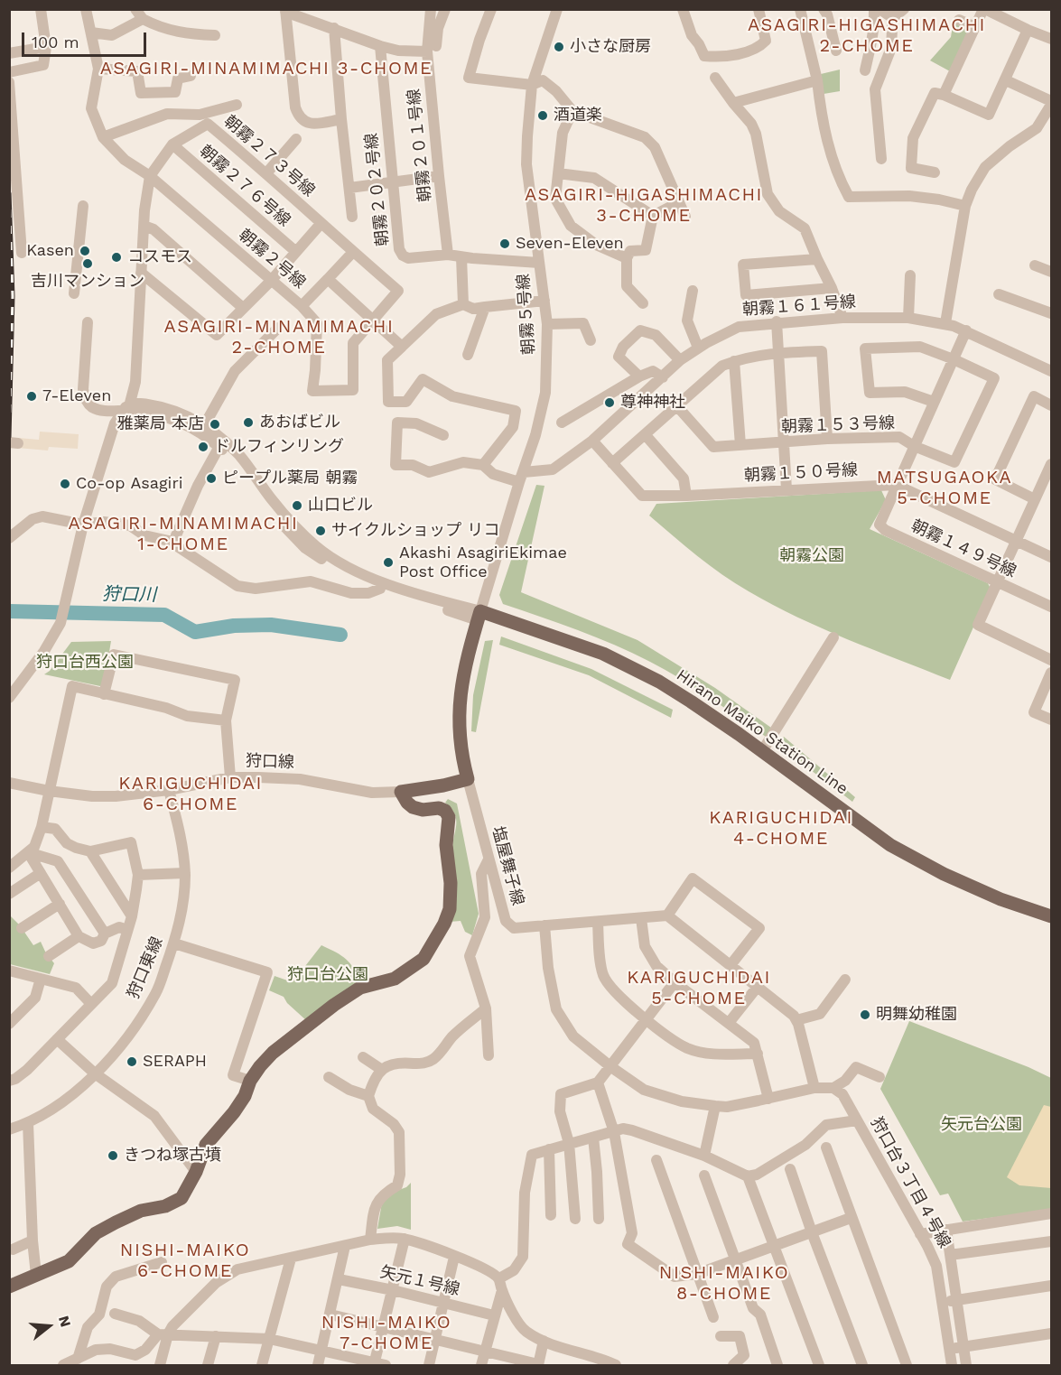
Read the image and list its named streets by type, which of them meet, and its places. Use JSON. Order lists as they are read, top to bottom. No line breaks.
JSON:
{"streets":{"main road":["Hirano Maiko Station Line"],"street":["朝霧２０１号線","朝霧２７３号線","朝霧２７６号線","朝霧２０２号線","朝霧２号線","朝霧１６１号線","朝霧５号線","朝霧１５３号線","朝霧１５０号線","朝霧１４９号線","狩口線","塩屋舞子線","狩口東線","狩口台３丁目４号線","矢元１号線"]},"crossings":[["朝霧２０１号線","朝霧２０２号線"],["朝霧２７３号線","朝霧２７６号線"],["朝霧２７３号線","朝霧２号線"],["朝霧２０２号線","朝霧５号線"],["朝霧１６１号線","朝霧５号線"],["朝霧１６１号線","朝霧１５０号線"],["朝霧１６１号線","朝霧１４９号線"],["朝霧５号線","Hirano Maiko Station Line"],["朝霧１５３号線","朝霧１４９号線"],["朝霧１５０号線","朝霧１４９号線"],["狩口線","狩口東線"]],"districts":["ASAGIRI-HIGASHIMACHI 2-CHOME","ASAGIRI-MINAMIMACHI 3-CHOME","ASAGIRI-HIGASHIMACHI 3-CHOME","ASAGIRI-MINAMIMACHI 2-CHOME","MATSUGAOKA 5-CHOME","ASAGIRI-MINAMIMACHI 1-CHOME","KARIGUCHIDAI 6-CHOME","KARIGUCHIDAI 4-CHOME","KARIGUCHIDAI 5-CHOME","NISHI-MAIKO 6-CHOME","NISHI-MAIKO 8-CHOME","NISHI-MAIKO 7-CHOME"],"water":["狩口川"],"parks":["朝霧公園","狩口台西公園","狩口台公園","矢元台公園"],"places":["小さな厨房","酒道楽","Seven-Eleven","Kasen","コスモス","吉川マンション","7-Eleven","尊神神社","あおばビル","雅薬局 本店","ドルフィンリング","ピープル薬局 朝霧","Co-op Asagiri","山口ビル","サイクルショップ リコ","Akashi AsagiriEkimae Post Office","明舞幼稚園","SERAPH","きつね塚古墳"],"scale_bar":"100 m","north":"right"}
